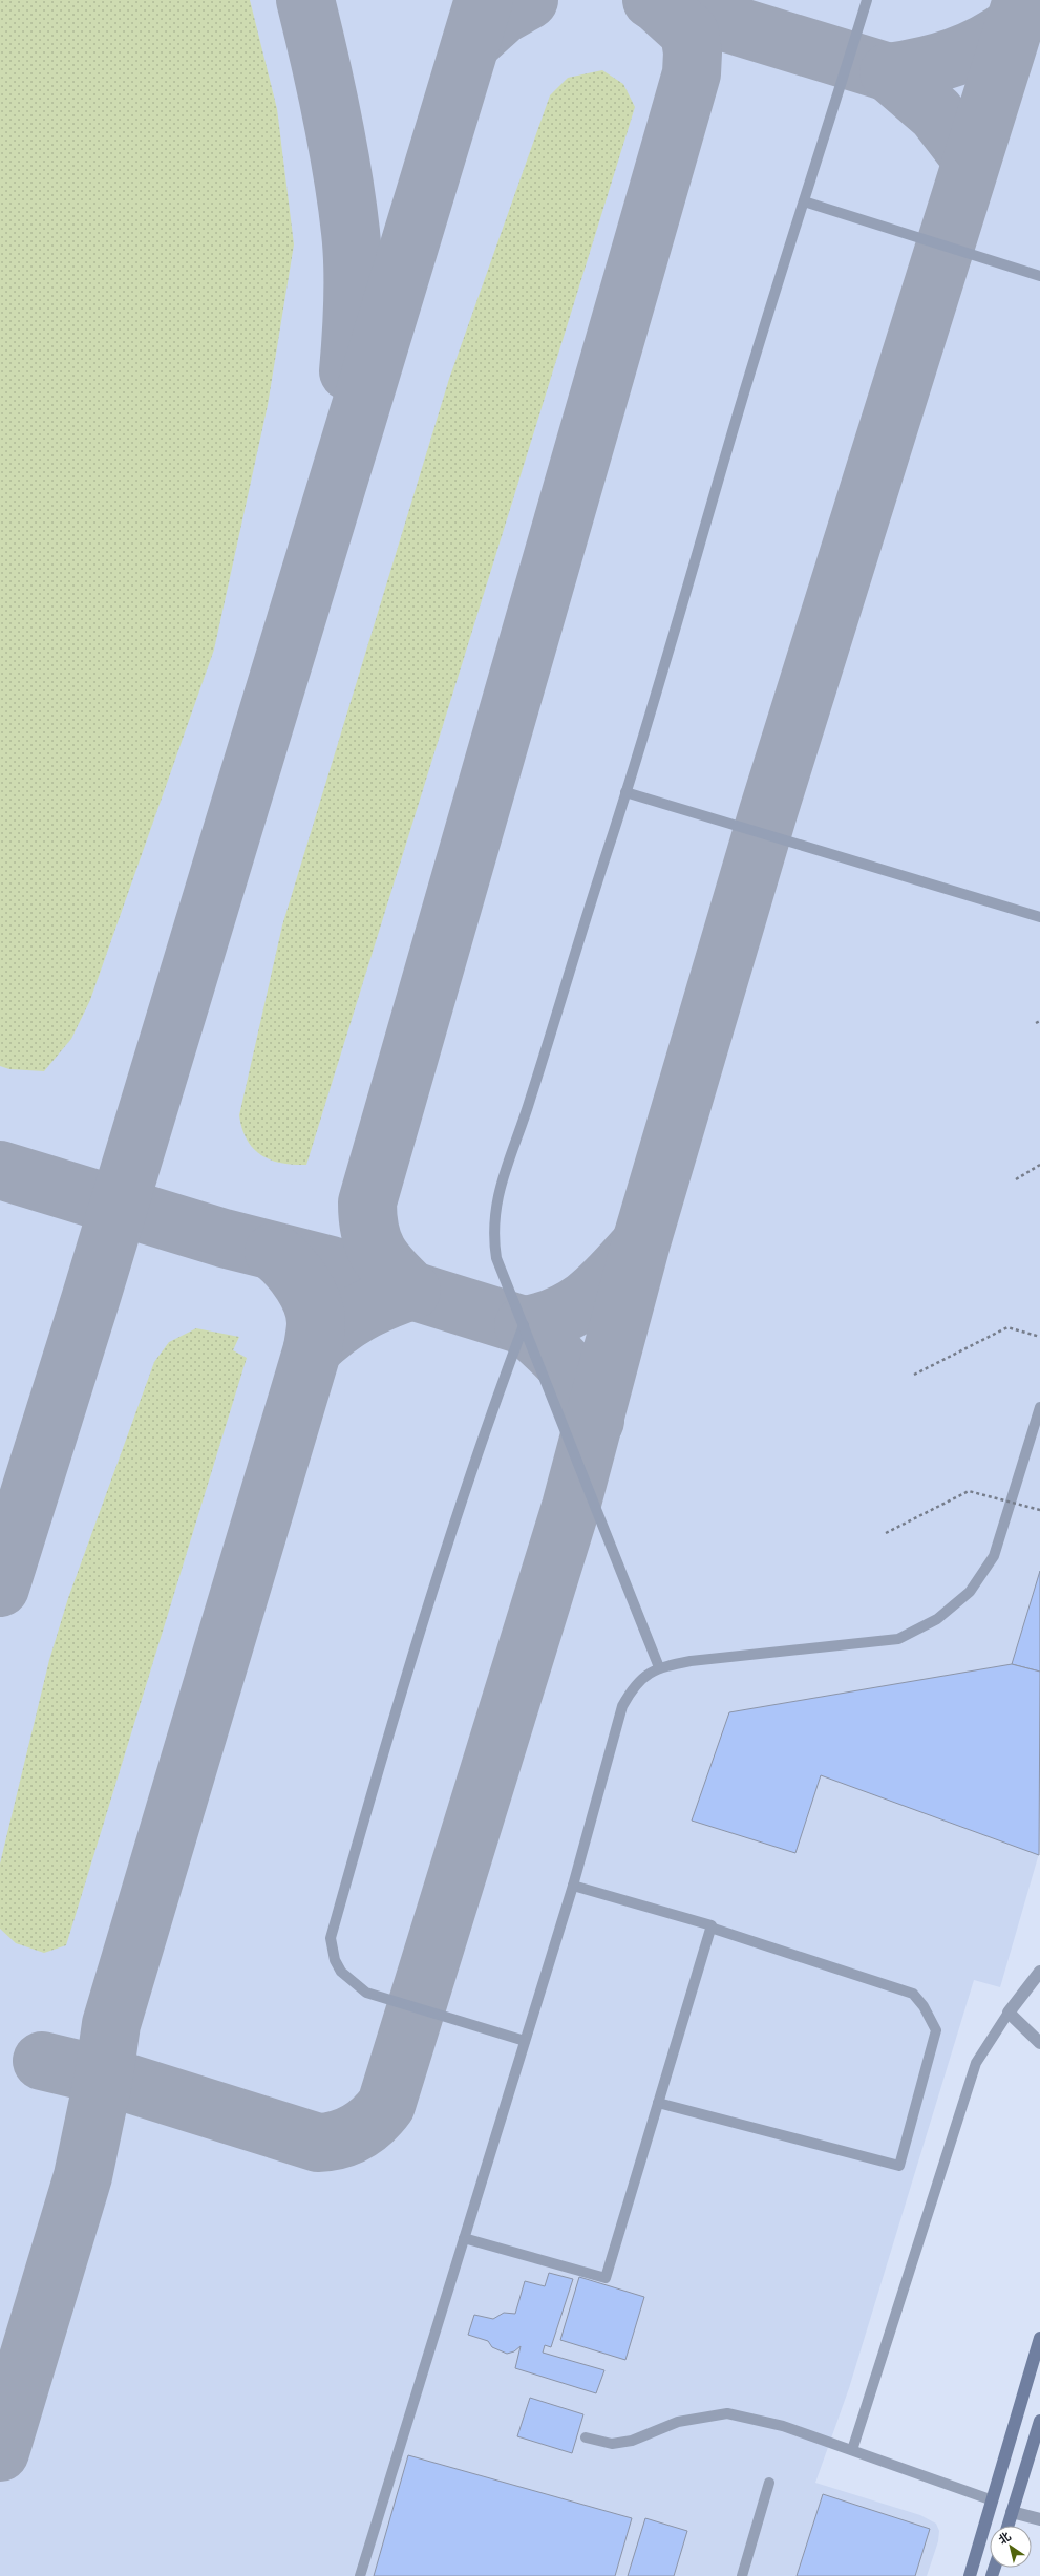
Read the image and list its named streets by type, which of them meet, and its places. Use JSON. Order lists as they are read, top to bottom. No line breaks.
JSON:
{"north":"top left"}
